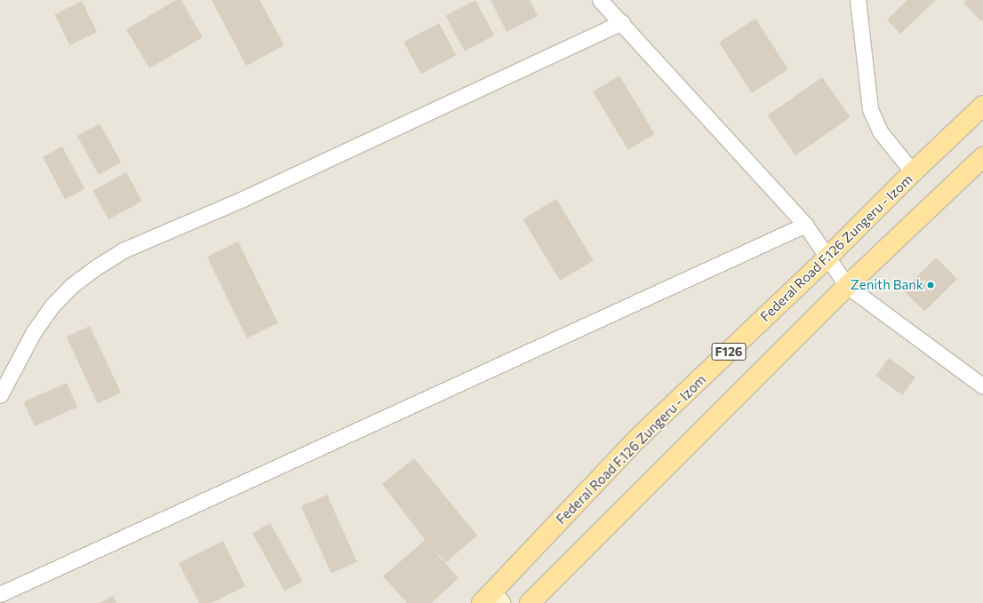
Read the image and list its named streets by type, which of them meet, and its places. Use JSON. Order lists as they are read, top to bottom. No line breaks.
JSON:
{"streets":{"main road":["Federal Road F.126 Zungeru - Izom","F126"]},"places":["Zenith Bank"]}
